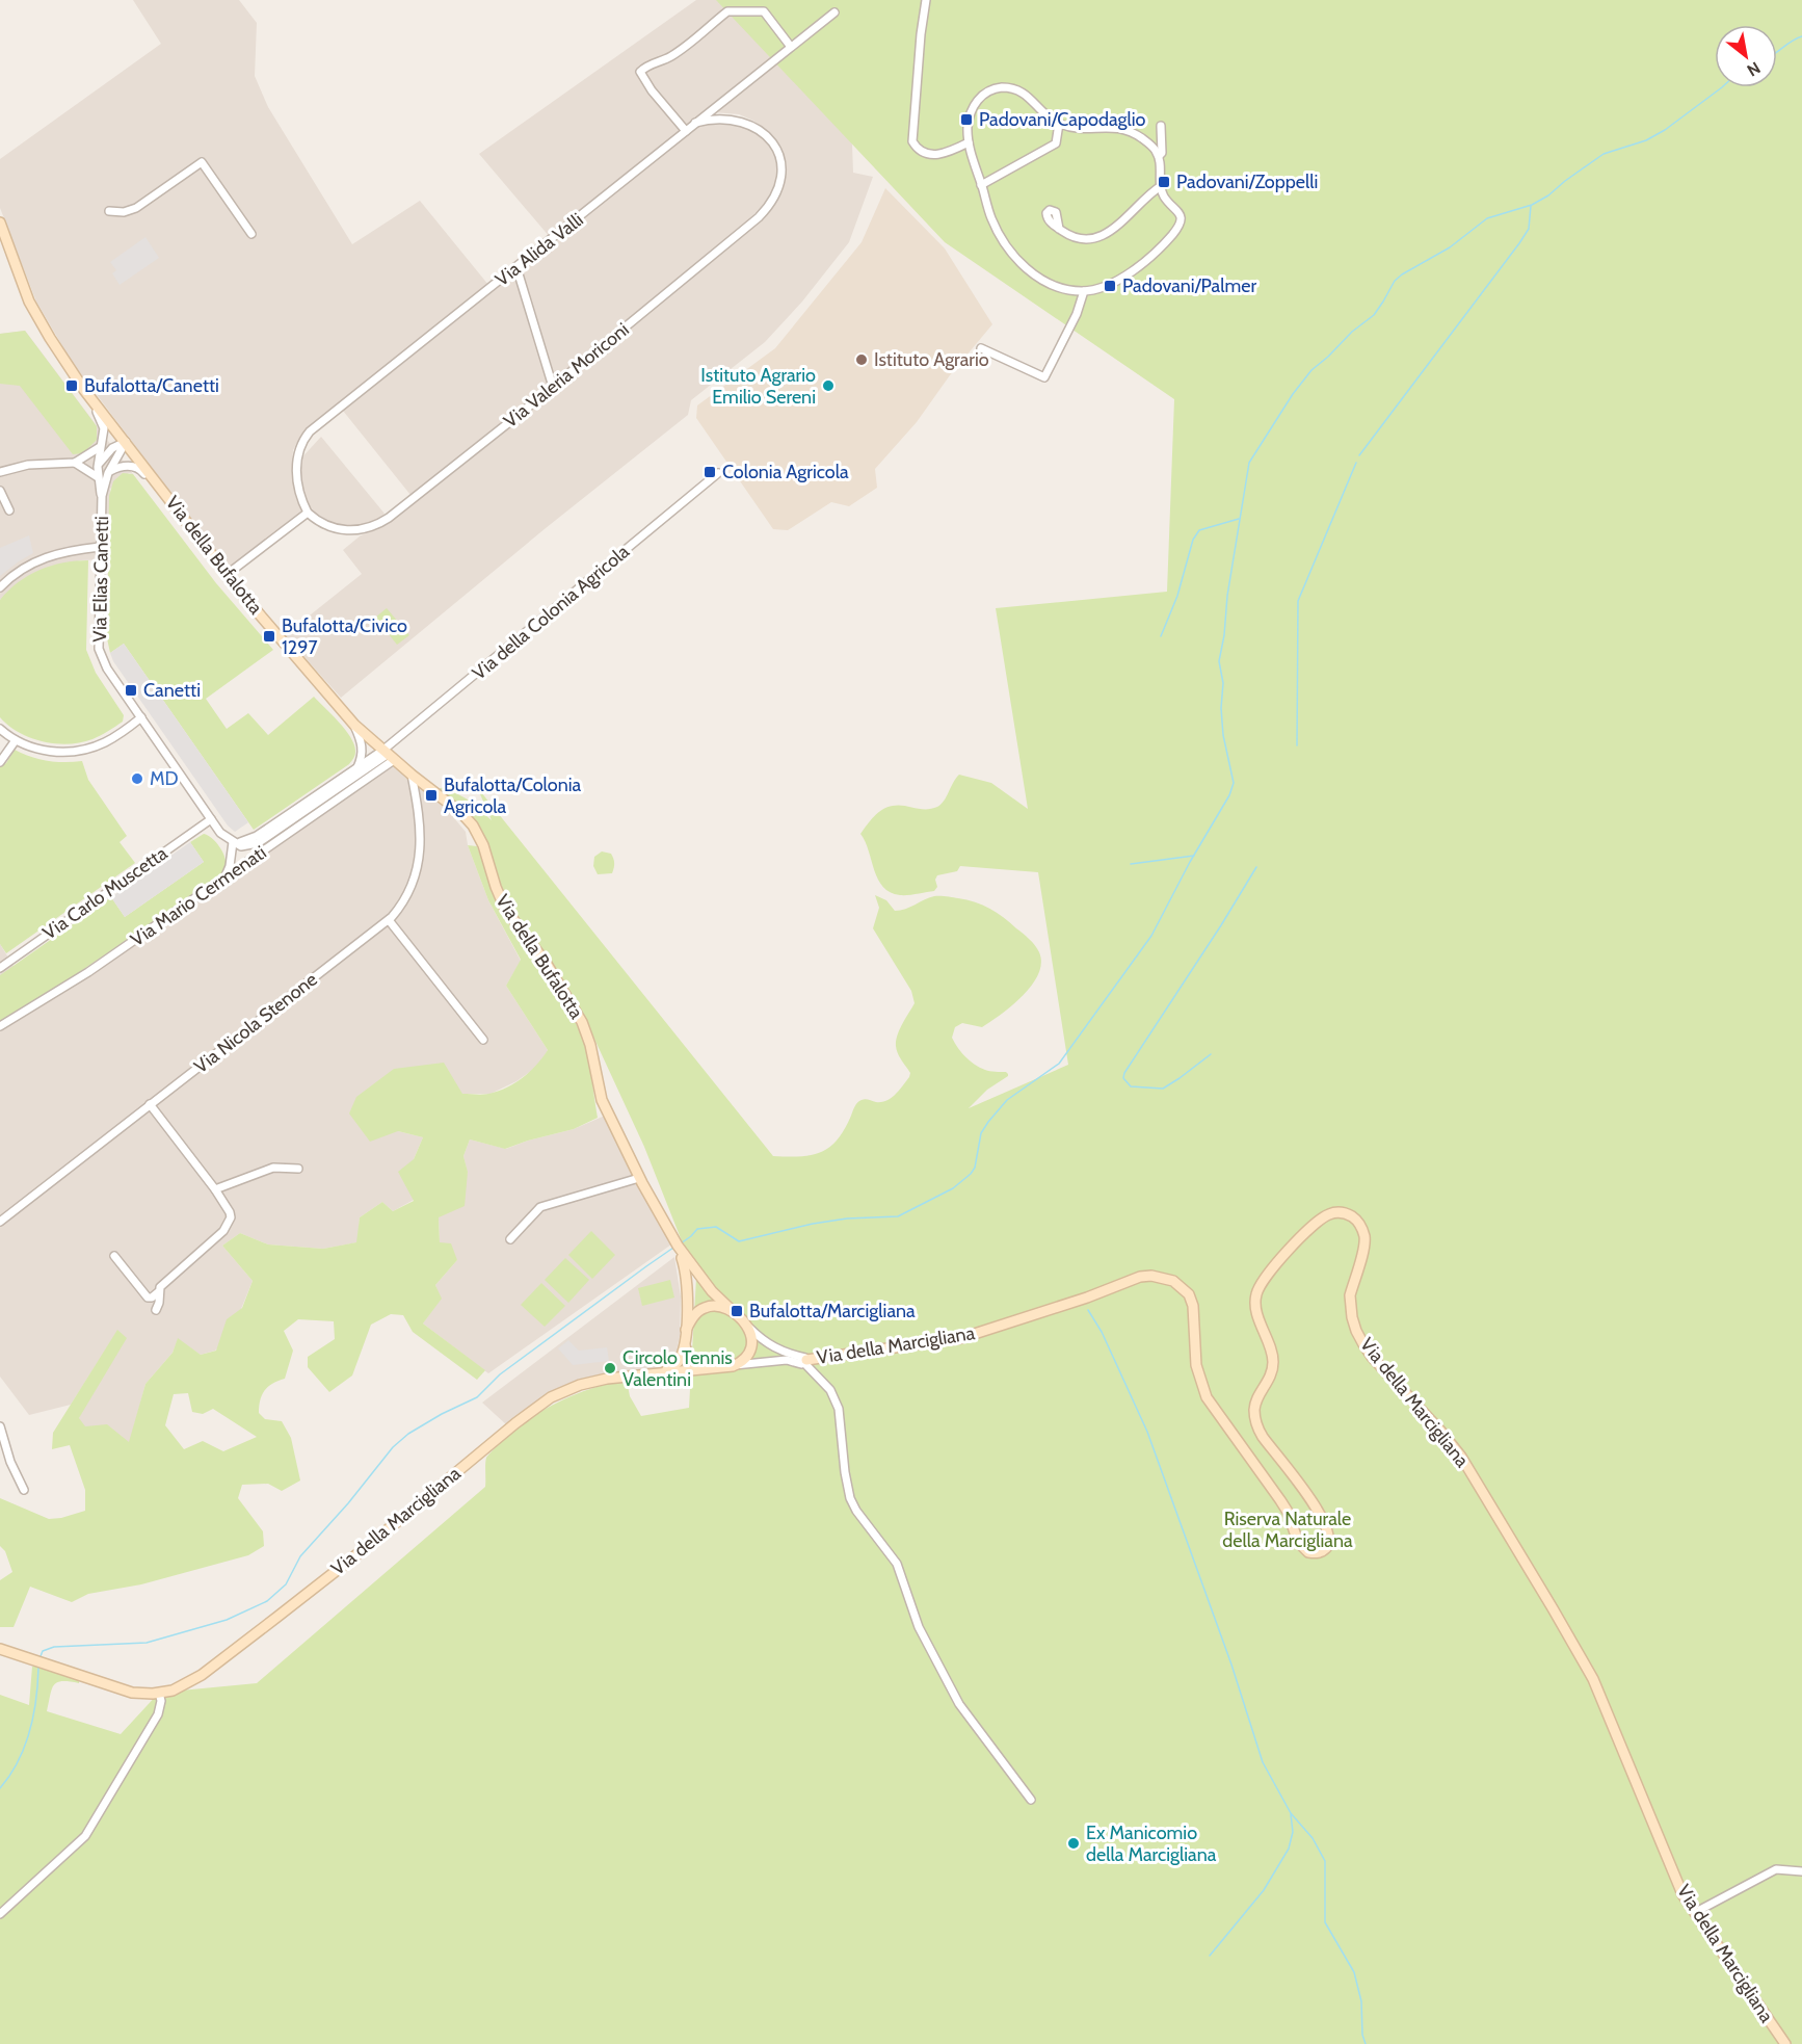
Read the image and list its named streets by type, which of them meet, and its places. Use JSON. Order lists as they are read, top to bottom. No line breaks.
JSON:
{"streets":{"street":["Via Alida Valli","Via Valeria Moriconi","Via della Bufalotta","Via Elias Canetti","Via della Colonia Agricola","Via Carlo Muscetta","Via Mario Cermenati","Via Nicola Stenone","Via della Marcigliana"]},"crossings":[["Via Alida Valli","Via Valeria Moriconi"],["Via della Bufalotta","Via della Colonia Agricola"],["Via della Bufalotta","Via Mario Cermenati"],["Via della Bufalotta","Via Nicola Stenone"],["Via della Bufalotta","Via della Marcigliana"],["Via Elias Canetti","Via Carlo Muscetta"],["Via della Colonia Agricola","Via Mario Cermenati"]],"parks":["Riserva Naturale della Marcigliana"],"places":{"transit":["Padovani/Capodaglio","Padovani/Zoppelli","Padovani/Palmer","Bufalotta/Canetti","Colonia Agricola","Bufalotta/Civico 1297","Canetti","Bufalotta/Colonia Agricola","Bufalotta/Marcigliana"],"other":["Istituto Agrario","Istituto Agrario Emilio Sereni","MD","Circolo Tennis Valentini","Ex Manicomio della Marcigliana"]},"north":"bottom right"}
